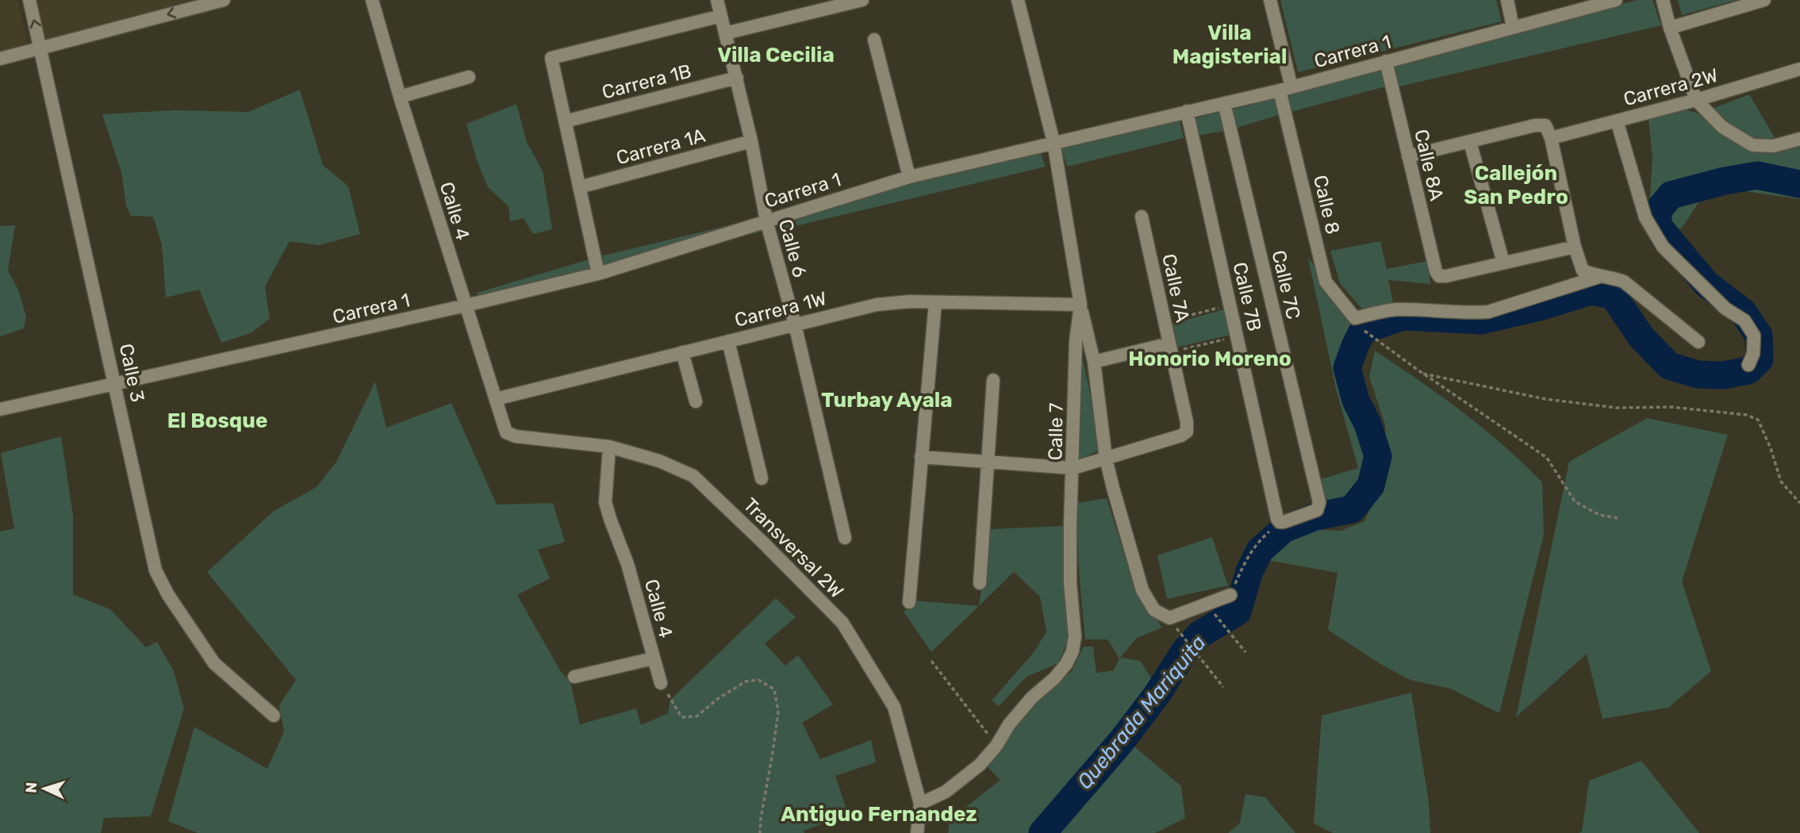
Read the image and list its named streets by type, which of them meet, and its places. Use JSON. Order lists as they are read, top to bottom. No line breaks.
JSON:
{"streets":{"street":["Carrera 1","Carrera 1B","Carrera 2W","Carrera 1A","Calle 8A","Calle 8","Calle 4","Calle 6","Calle 7C","Calle 7A","Calle 7B","Carrera 1W","Calle 3","Calle 7","Transversal 2W"]},"crossings":[["Carrera 1","Calle 8A"],["Carrera 1","Calle 8"],["Carrera 1","Calle 4"],["Carrera 1","Calle 6"],["Carrera 1","Calle 7C"],["Carrera 1","Calle 7B"],["Carrera 1","Calle 3"],["Carrera 1","Calle 7"],["Carrera 1B","Calle 6"],["Carrera 1A","Calle 6"],["Calle 4","Carrera 1W"],["Calle 4","Transversal 2W"],["Calle 6","Carrera 1W"],["Calle 7C","Calle 7B"],["Carrera 1W","Calle 7"],["Calle 7","Transversal 2W"]],"districts":["Villa Magisterial","Villa Cecilia","Callejón San Pedro","Honorio Moreno","Turbay Ayala","El Bosque","Antiguo Fernandez"],"water":["Quebrada Mariquita"],"north":"left"}
